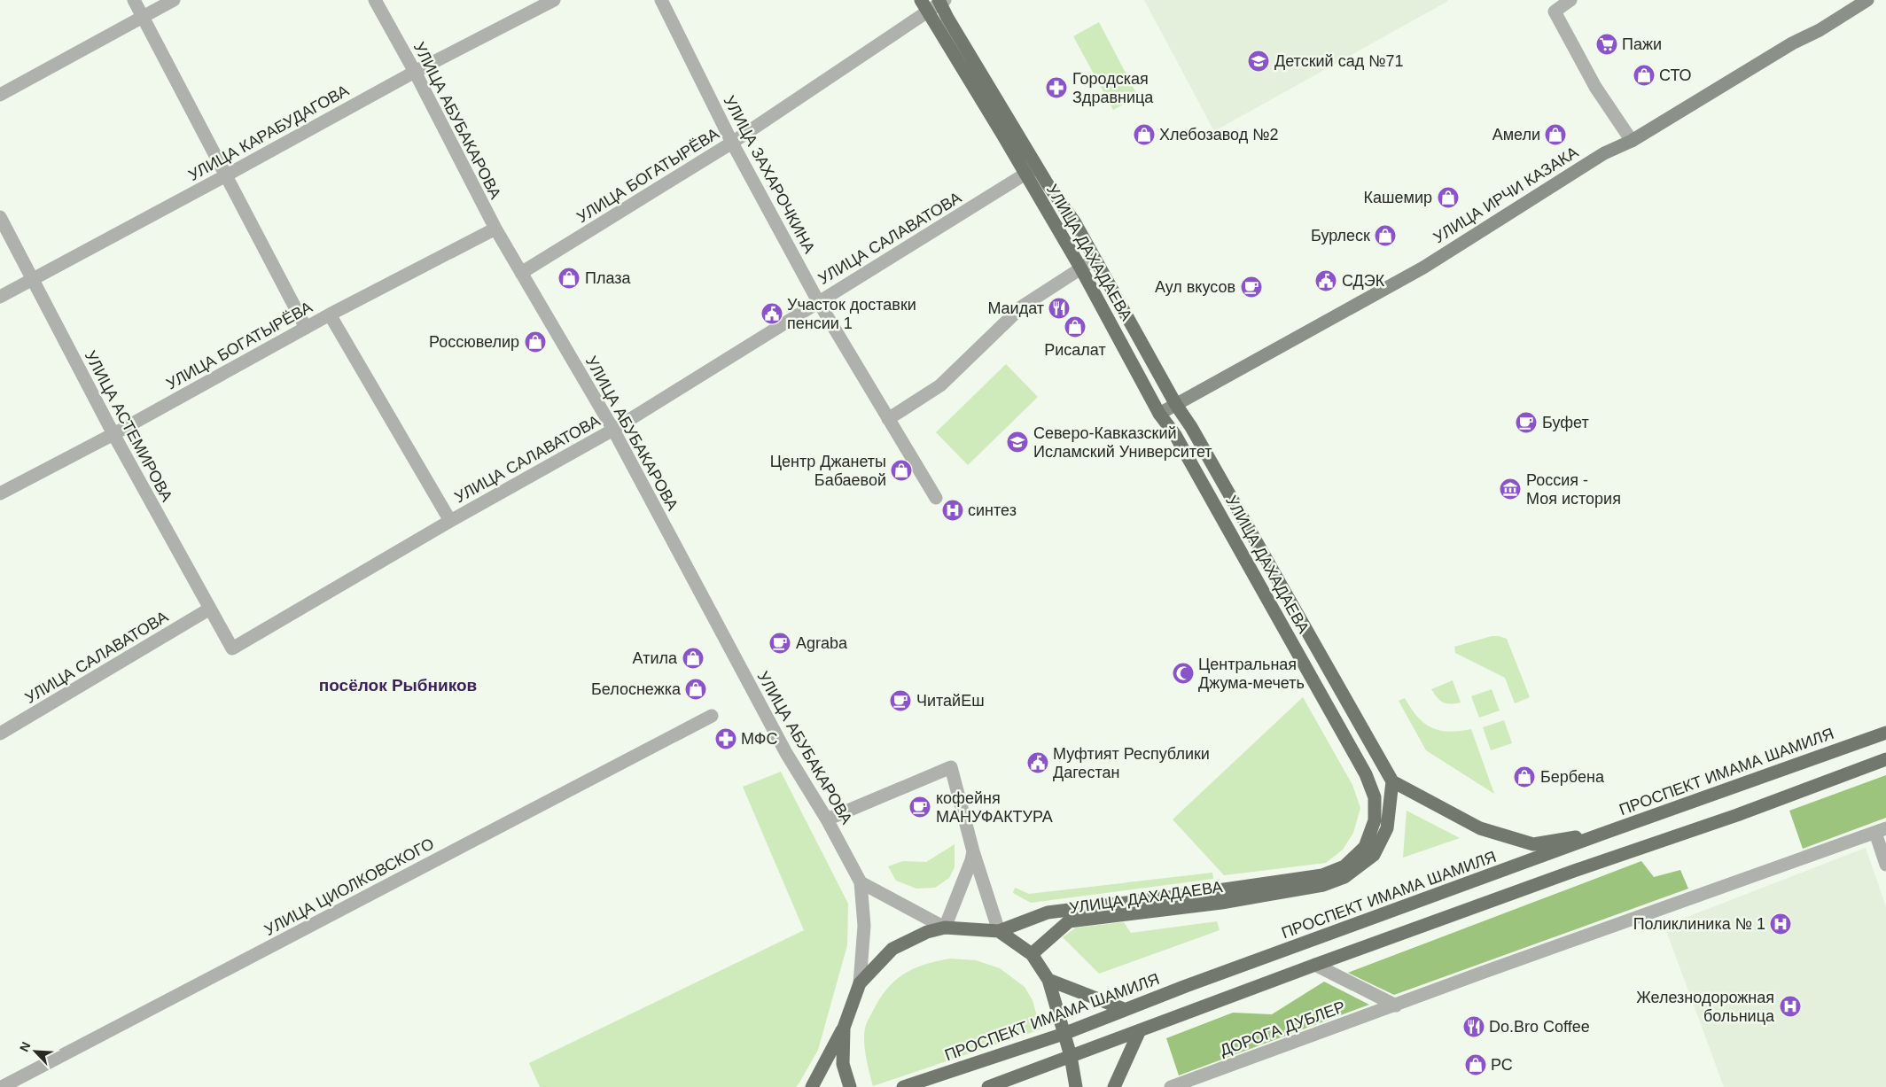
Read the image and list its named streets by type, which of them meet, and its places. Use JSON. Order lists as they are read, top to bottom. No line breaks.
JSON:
{"streets":{"main road":["УЛИЦА АБУБАКАРОВА","УЛИЦА ИРЧИ КАЗАКА","УЛИЦА ДАХАДАЕВА","ПРОСПЕКТ ИМАМА ШАМИЛЯ"],"street":["УЛИЦА КАРАБУДАГОВА","УЛИЦА ЗАХАРОЧКИНА","УЛИЦА БОГАТЫРЁВА","УЛИЦА САЛАВАТОВА","УЛИЦА АСТЕМИРОВА","УЛИЦА ЦИОЛКОВСКОГО","ДОРОГА ДУБЛЕР"]},"crossings":[["УЛИЦА АБУБАКАРОВА","УЛИЦА КАРАБУДАГОВА"],["УЛИЦА АБУБАКАРОВА","УЛИЦА БОГАТЫРЁВА"],["УЛИЦА АБУБАКАРОВА","УЛИЦА САЛАВАТОВА"],["УЛИЦА АБУБАКАРОВА","УЛИЦА ДАХАДАЕВА"],["УЛИЦА КАРАБУДАГОВА","УЛИЦА АСТЕМИРОВА"],["УЛИЦА ЗАХАРОЧКИНА","УЛИЦА БОГАТЫРЁВА"],["УЛИЦА ЗАХАРОЧКИНА","УЛИЦА САЛАВАТОВА"],["УЛИЦА БОГАТЫРЁВА","УЛИЦА ДАХАДАЕВА"],["УЛИЦА БОГАТЫРЁВА","УЛИЦА АСТЕМИРОВА"],["УЛИЦА ИРЧИ КАЗАКА","УЛИЦА ДАХАДАЕВА"],["УЛИЦА САЛАВАТОВА","УЛИЦА ДАХАДАЕВА"],["УЛИЦА САЛАВАТОВА","УЛИЦА АСТЕМИРОВА"]],"districts":["посёлок Рыбников"],"places":{"supermarket":["Пажи"],"school or university":["Детский сад №71","Северо-Кавказский Исламский Университет"],"shop":["СТО","Хлебозавод №2","Амели","Кашемир","Бурлеск","Плаза","Рисалат","Россювелир","Центр Джанеты Бабаевой","Атила","Белоснежка","Бербена","РС"],"pharmacy":["Городская Здравница","МФС"],"public building":["СДЭК","Участок доставки пенсии 1","Муфтият Республики Дагестан"],"cafe":["Аул вкусов","Буфет","Agraba","ЧитайЕш","кофейня МАНУФАКТУРА"],"restaurant":["Маидат","Do.Bro Coffee"],"museum":["Россия - Моя история"],"hospital":["синтез","Поликлиника № 1","Железнодорожная больница"],"mosque":["Центральная Джума-мечеть"]},"north":"top left"}
